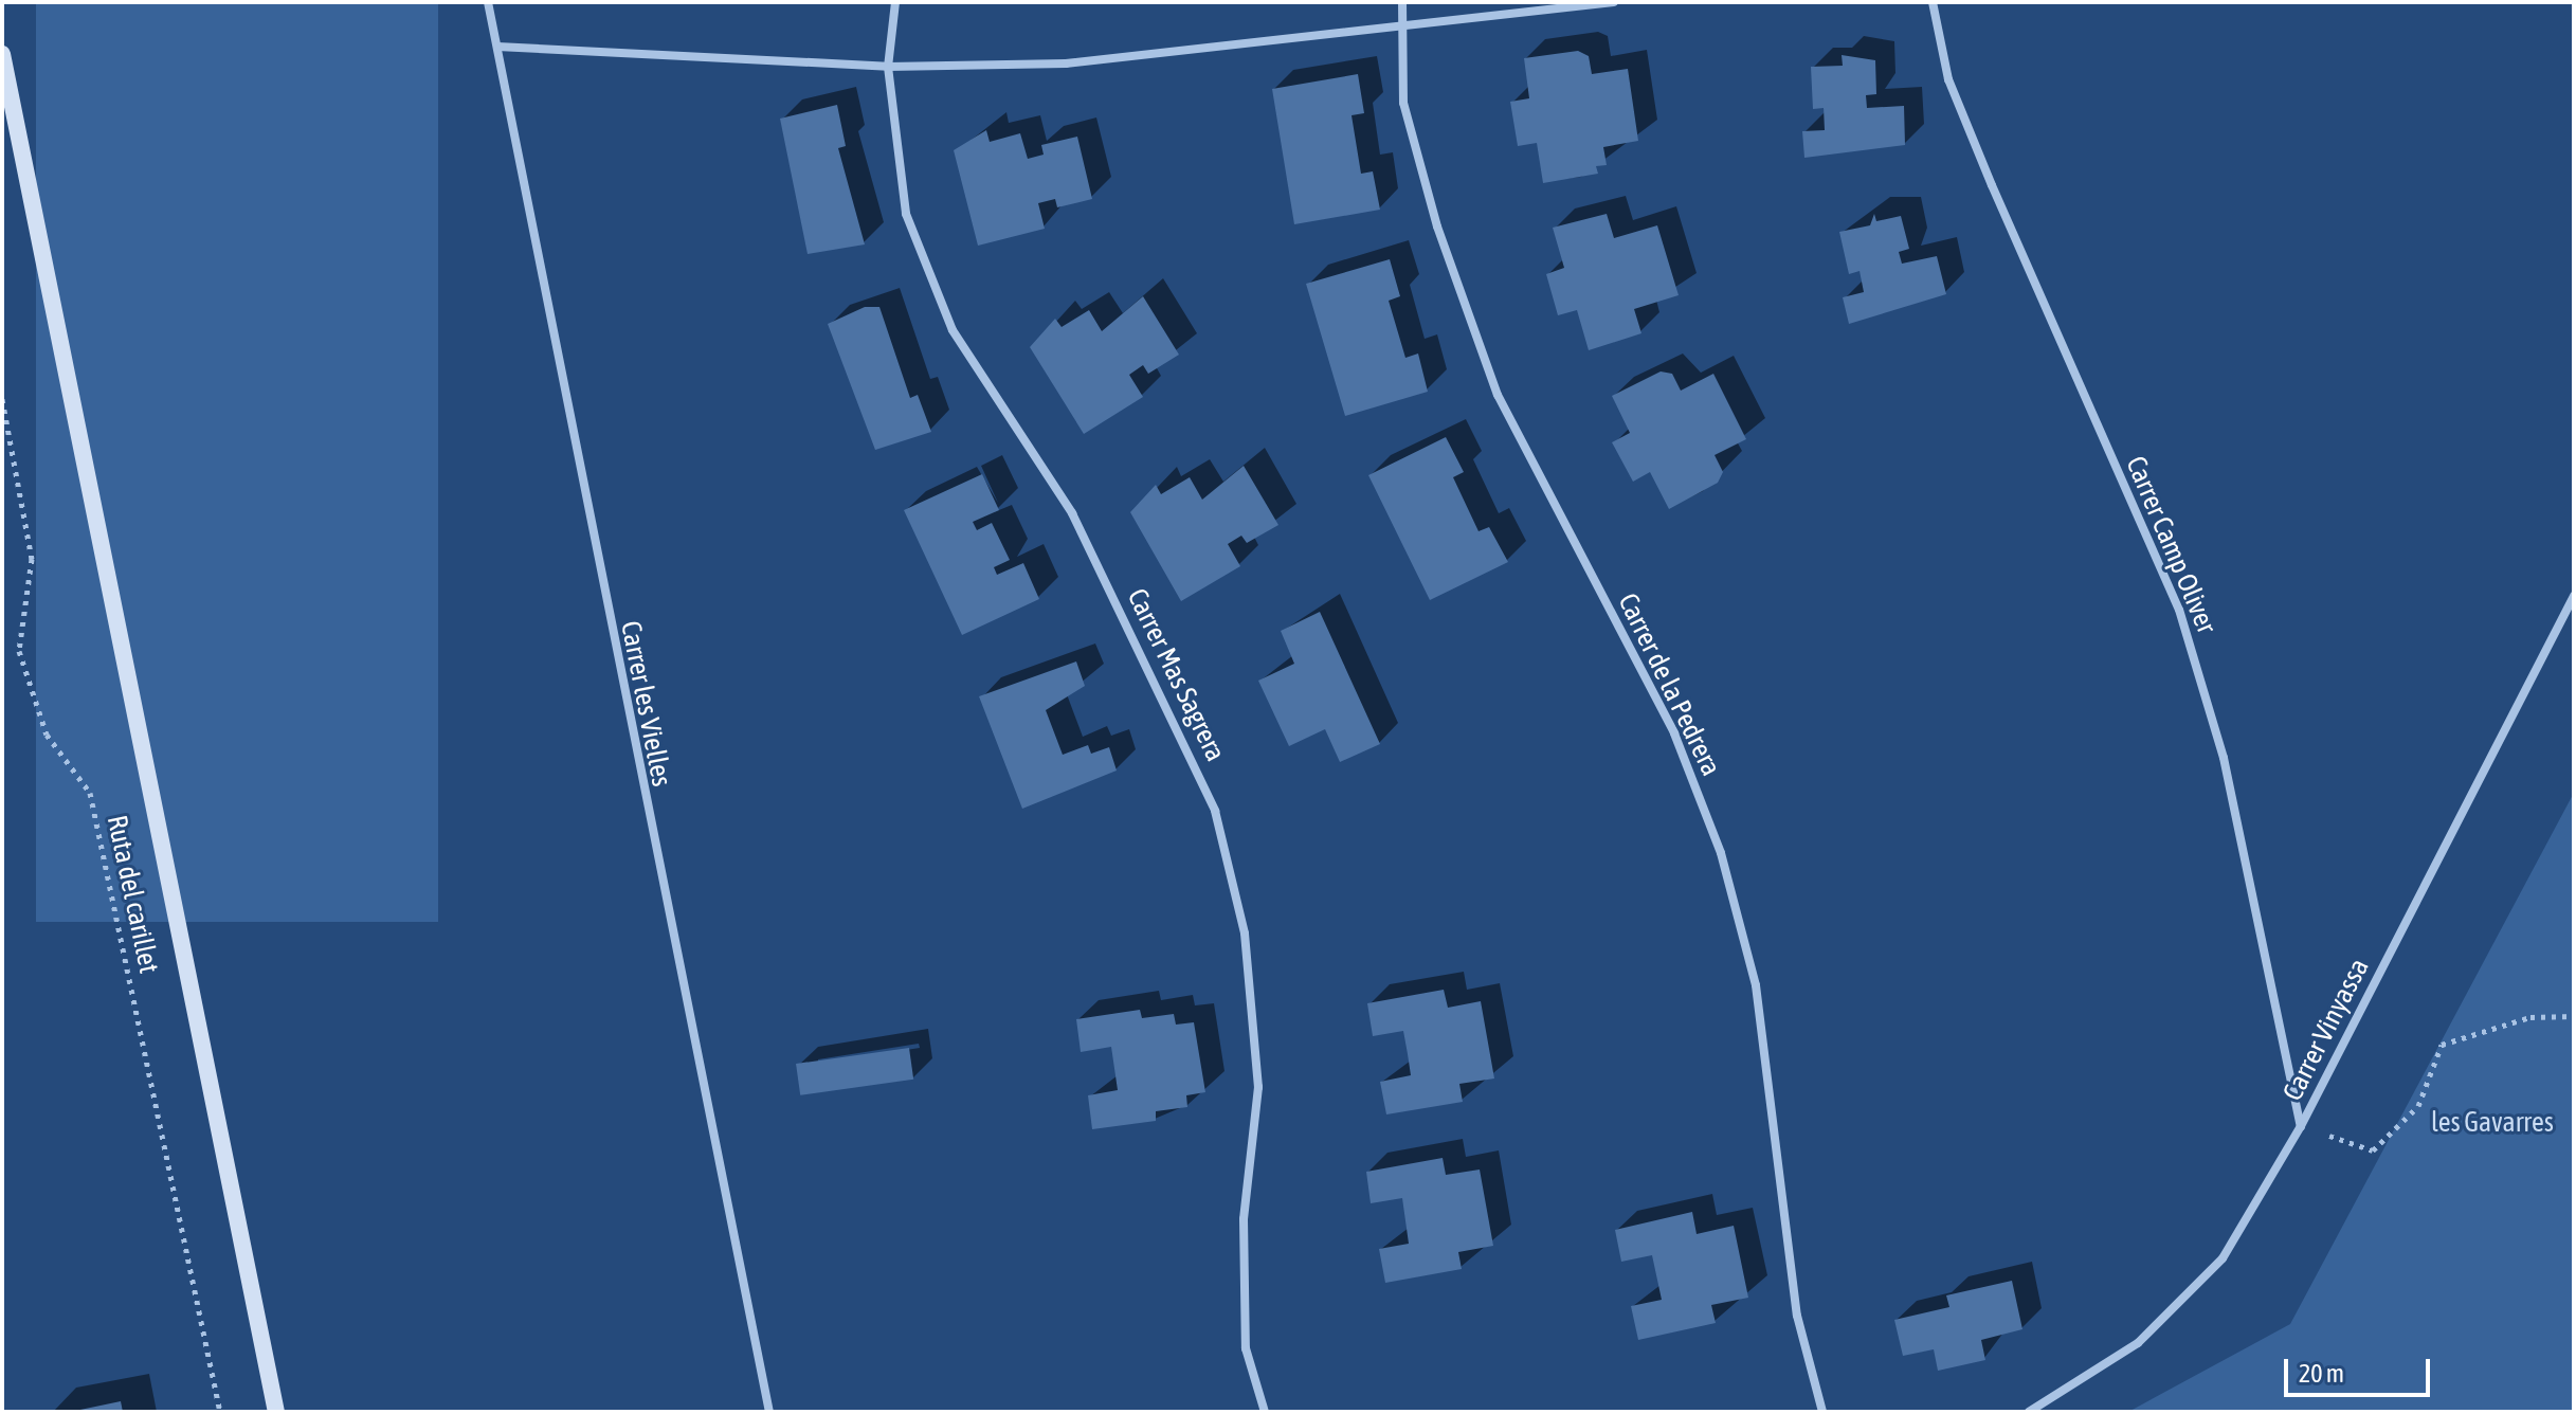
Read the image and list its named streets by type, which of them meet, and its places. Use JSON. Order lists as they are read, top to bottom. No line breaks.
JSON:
{"streets":{"street":["Carrer Camp Oliver","Carrer Mas Sagrera","Carrer de la Pedrera","Carrer les Vielles","Carrer Vinyassa"],"path":["Ruta del carillet"]},"crossings":[["Carrer Camp Oliver","Carrer Vinyassa"]],"parks":["les Gavarres"],"scale_bar":"20 m"}
